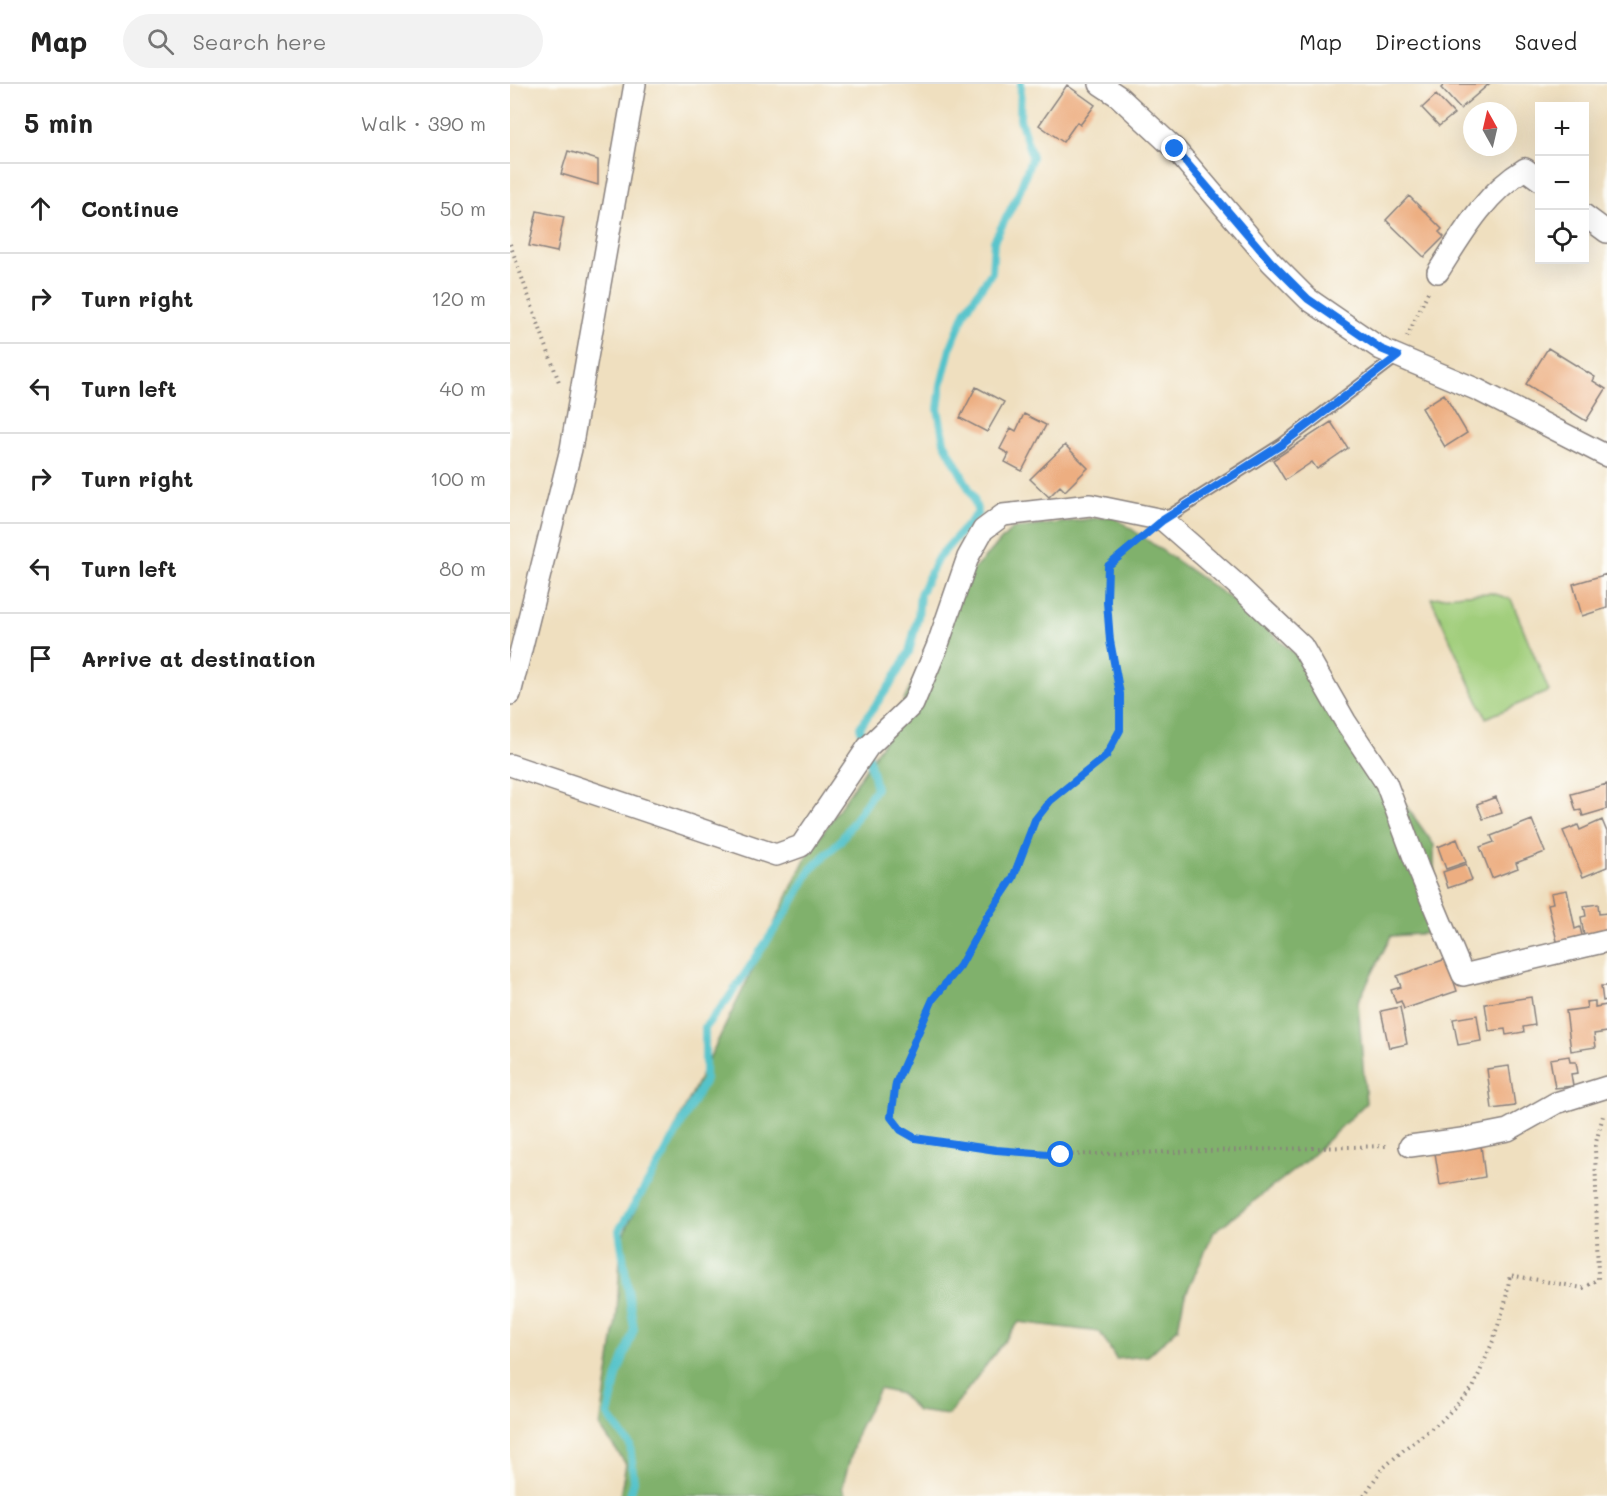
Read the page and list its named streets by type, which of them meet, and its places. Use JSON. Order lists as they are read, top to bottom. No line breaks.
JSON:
{"north":"top","page":{"header":"Map","search":"Search here","nav":["Map","Directions","Saved"],"heading":["5 min","Walk · 390 m"],"map_buttons":["+","−"],"list":[["Continue","50 m"],["Turn right","120 m"],["Turn left","40 m"],["Turn right","100 m"],["Turn left","80 m"],"Arrive at destination"]}}
